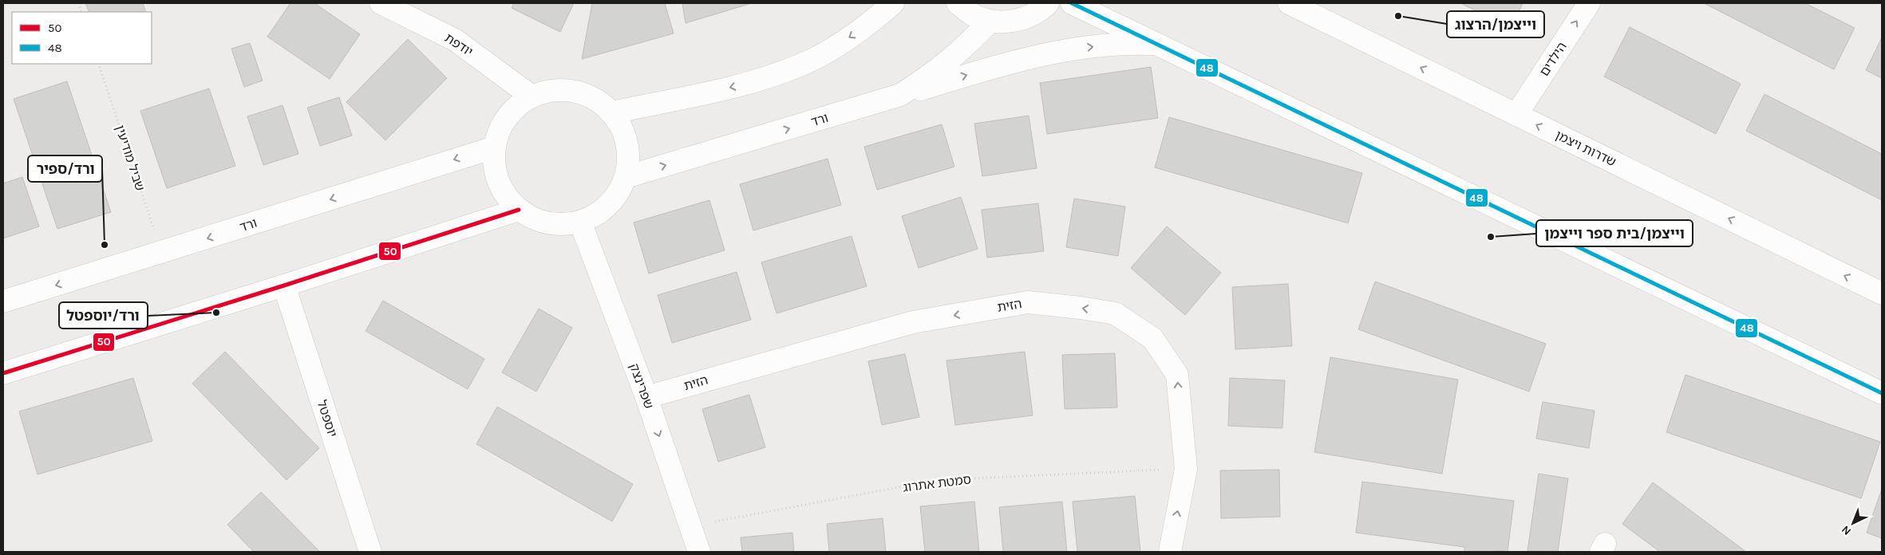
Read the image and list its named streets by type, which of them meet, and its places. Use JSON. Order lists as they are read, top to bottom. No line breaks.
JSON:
{"streets":{"street":["יודפת","הילדים","ורד","שדרות ויצמן","הזית","שפרינצק","יוספטל"],"path":["שביל מודיעין","סמטת אתרוג"]},"crossings":[["יודפת","ורד"],["יודפת","שפרינצק"],["הילדים","שדרות ויצמן"],["ורד","שביל מודיעין"],["ורד","שפרינצק"],["הזית","שפרינצק"],["הזית","סמטת אתרוג"],["שפרינצק","סמטת אתרוג"]],"one_way":["הילדים","שפרינצק"],"places":["וייצמן/הרצוג","וייצמן/בית ספר וייצמן","ורד/ספיר","ורד/יוספטל"],"lines":["transit line 48","transit line 50"],"legend":["50","48"],"north":"bottom left"}
